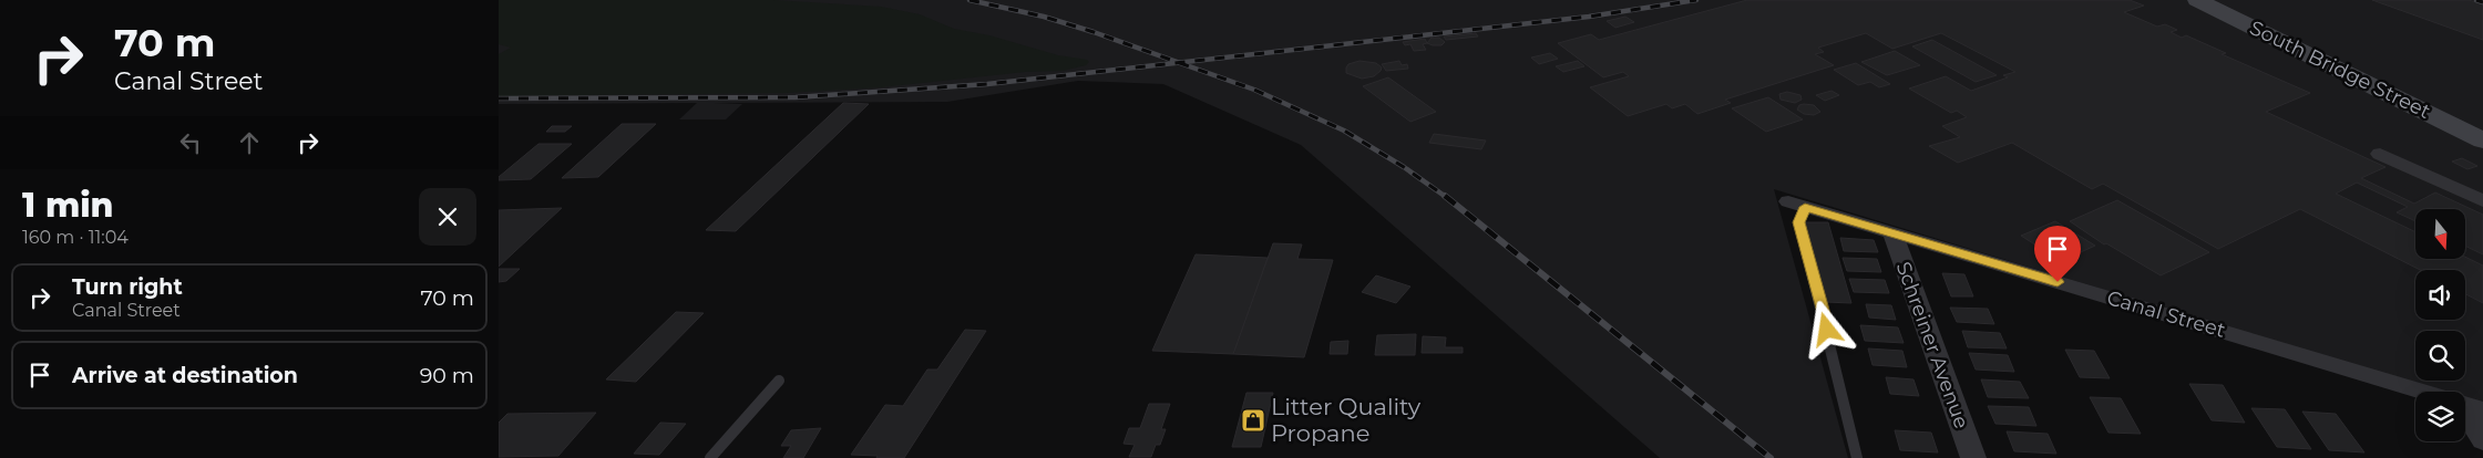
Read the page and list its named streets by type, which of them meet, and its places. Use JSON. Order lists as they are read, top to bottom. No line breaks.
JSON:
{"streets":{"main road":["South Bridge Street"],"street":["Canal Street","Schreiner Avenue"]},"crossings":[["Canal Street","Schreiner Avenue"]],"places":{"shop":["Litter Quality Propane"]},"north":"bottom","page":{"turn":["70 m","Canal Street"],"heading":["1 min","160 m · 11:04"],"list":[{"name":"Turn right","note":"Canal Street","value":"70 m"},{"name":"Arrive at destination","value":"90 m"}]}}
